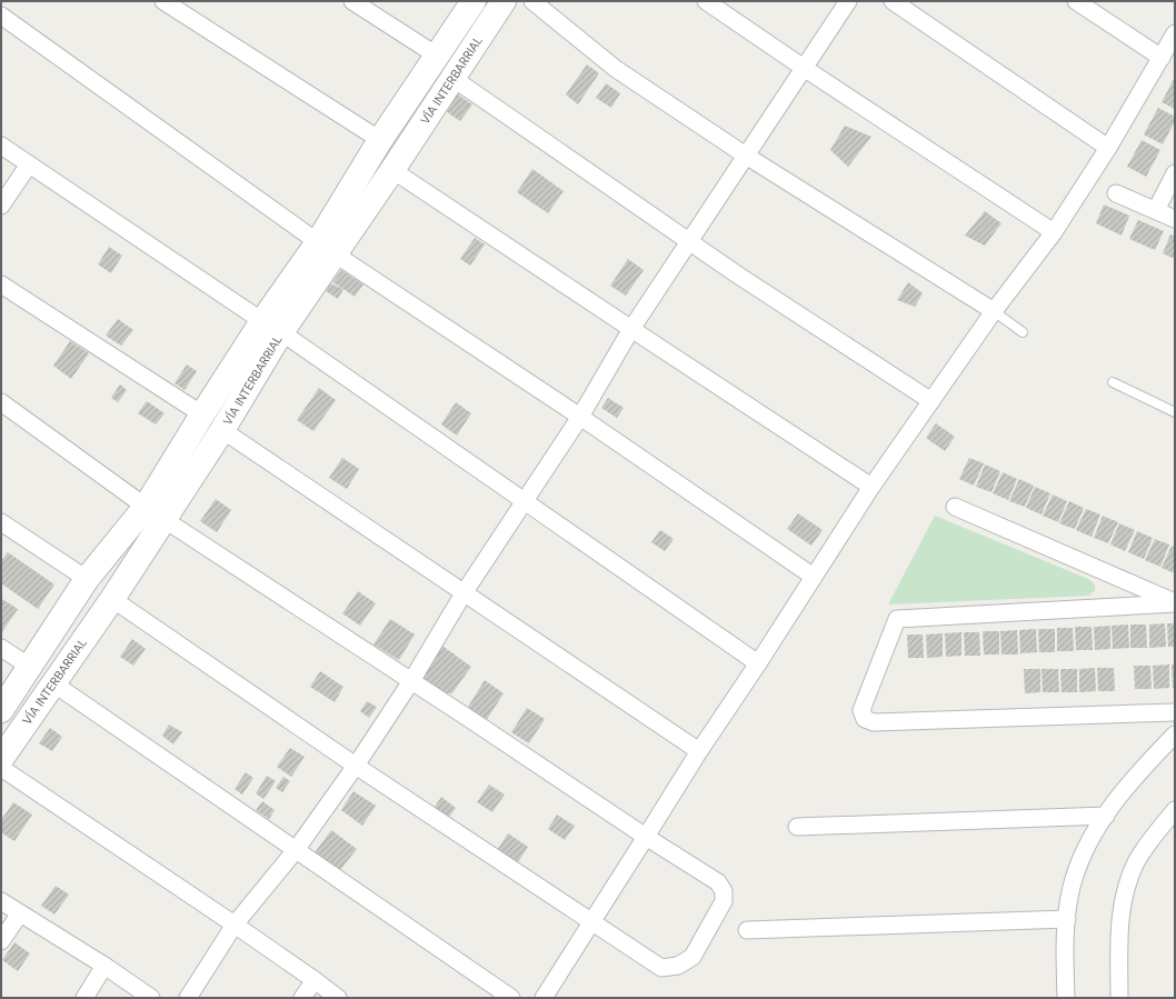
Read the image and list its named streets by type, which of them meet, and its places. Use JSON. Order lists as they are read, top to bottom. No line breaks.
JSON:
{"streets":{"main road":["VÍA INTERBARRIAL"]}}
